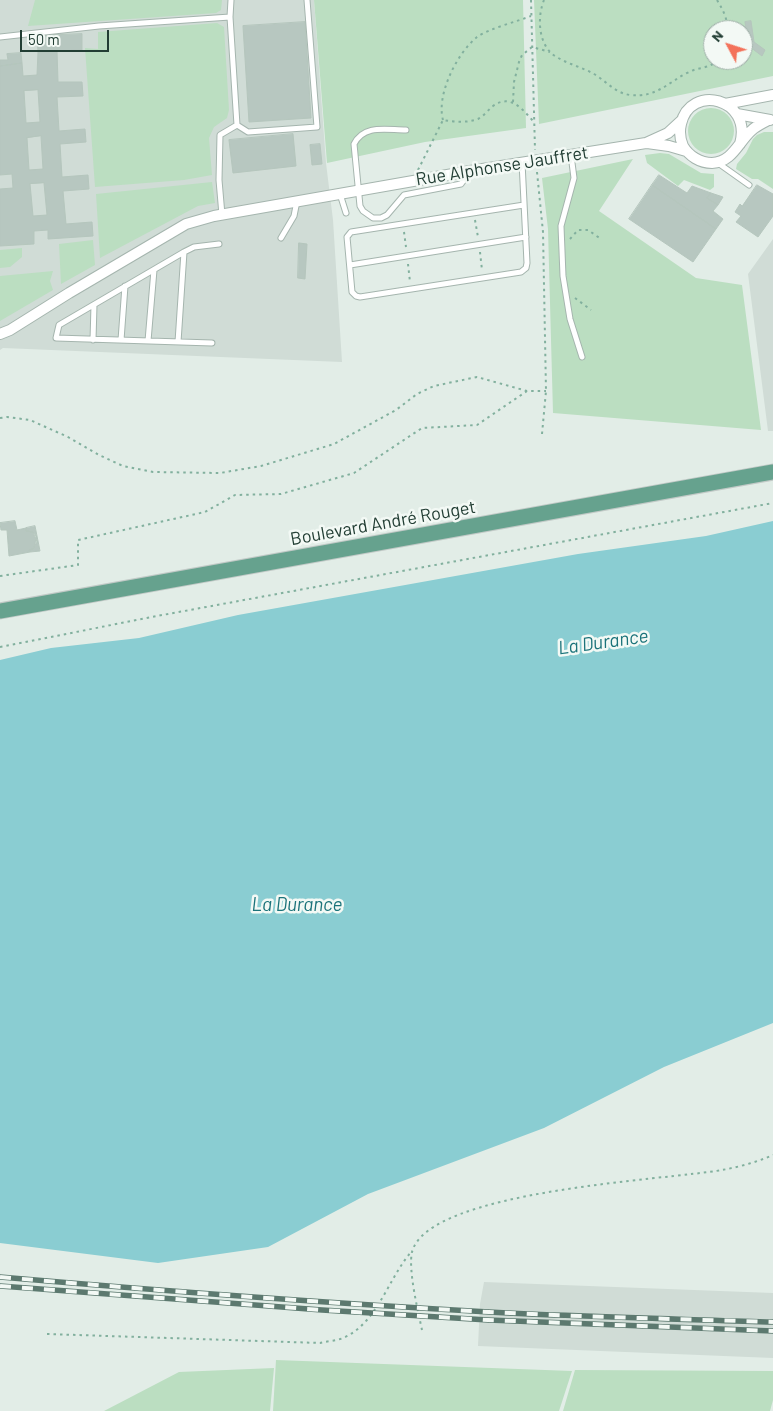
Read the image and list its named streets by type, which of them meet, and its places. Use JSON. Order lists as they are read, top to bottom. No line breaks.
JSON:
{"streets":{"main road":["Boulevard André Rouget"],"street":["Rue Alphonse Jauffret"]},"water":["La Durance"],"scale_bar":"50 m","north":"top left"}
